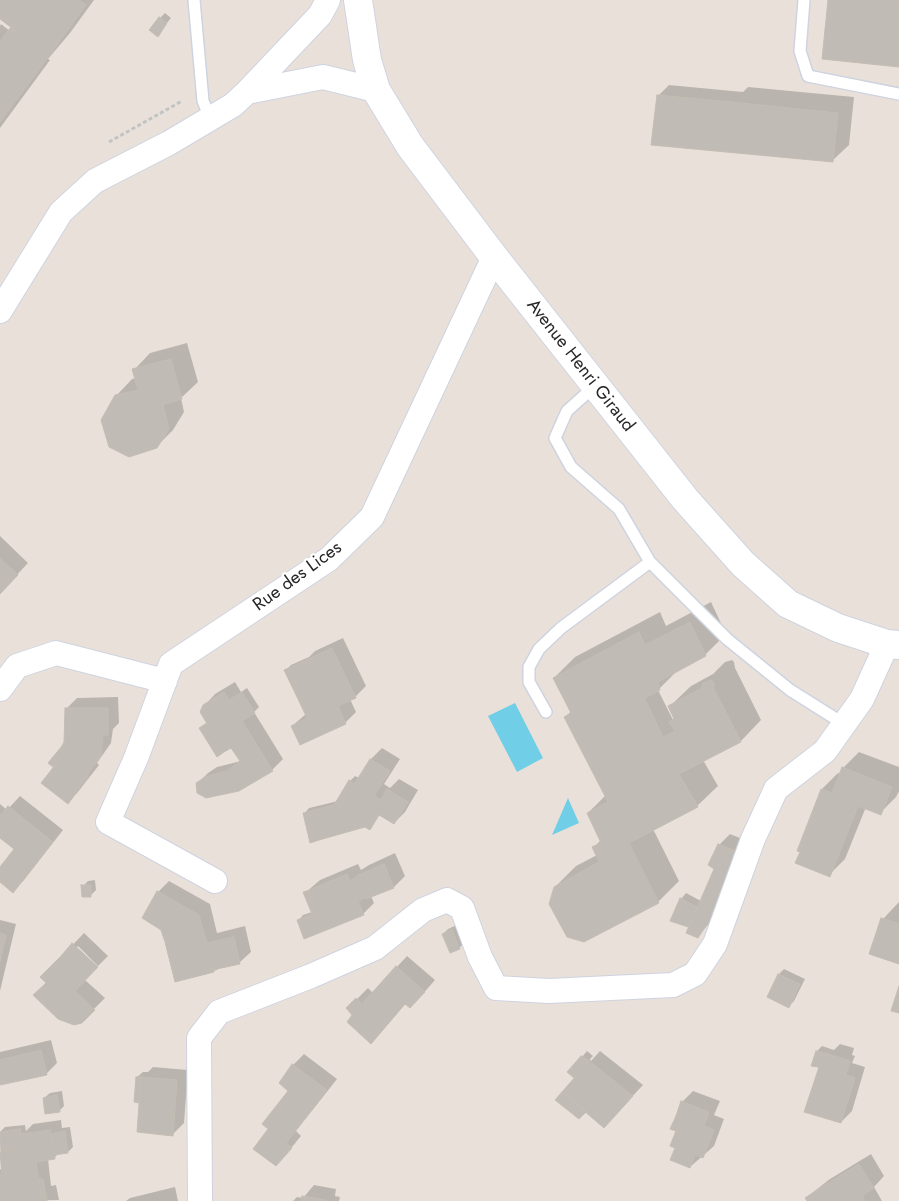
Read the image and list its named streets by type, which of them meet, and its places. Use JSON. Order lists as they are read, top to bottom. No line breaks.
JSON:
{"streets":{"street":["Avenue Henri Giraud","Rue des Lices"]},"crossings":[["Avenue Henri Giraud","Rue des Lices"]]}
